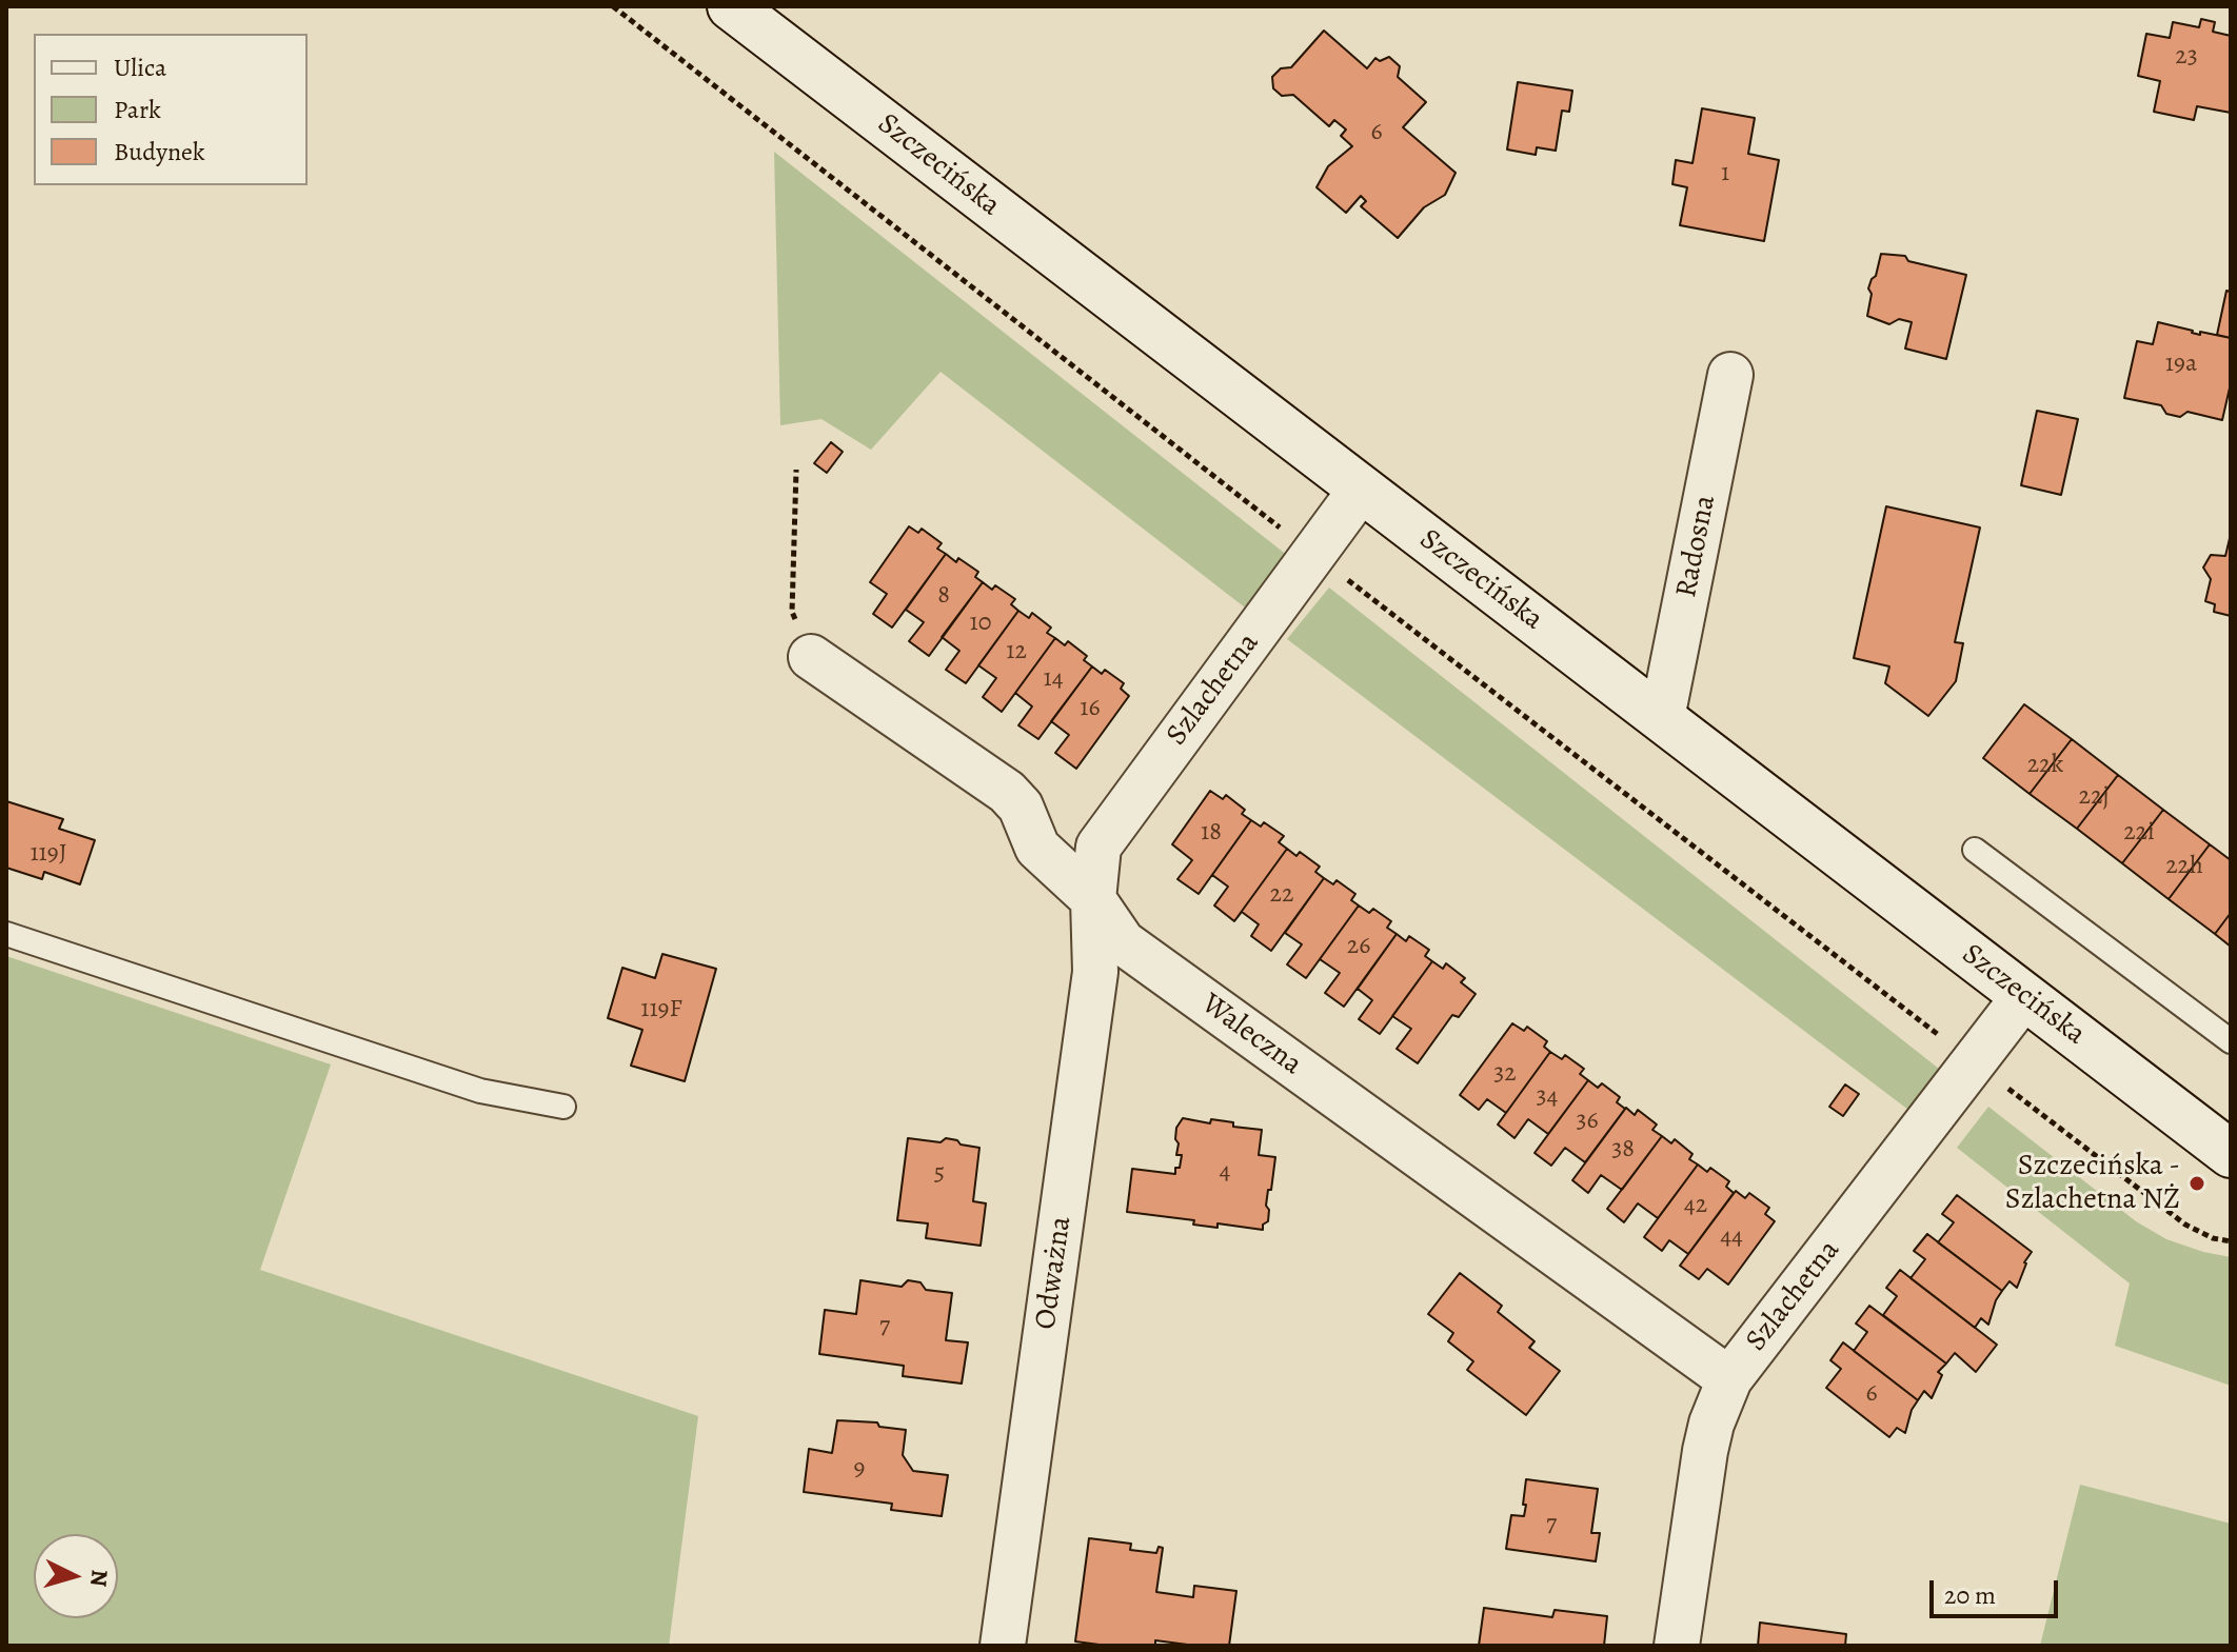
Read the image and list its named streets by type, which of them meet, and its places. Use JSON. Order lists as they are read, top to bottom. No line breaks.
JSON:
{"streets":{"main road":["Szczecińska"],"street":["Radosna","Szlachetna","Waleczna","Odważna"]},"crossings":[["Szczecińska","Radosna"],["Szczecińska","Szlachetna"],["Szlachetna","Waleczna"],["Szlachetna","Odważna"],["Waleczna","Odważna"]],"places":["Szczecińska - Szlachetna NŻ"],"house_numbers":["23","6","1","19a","8","10","12","14","16","22k","22j","18","22i","119J","22h","22","26","119F","32","34","36","38","4","5","42","44","7","6","9","7"],"legend":["Ulica","Park","Budynek"],"scale_bar":"20 m","north":"right"}
